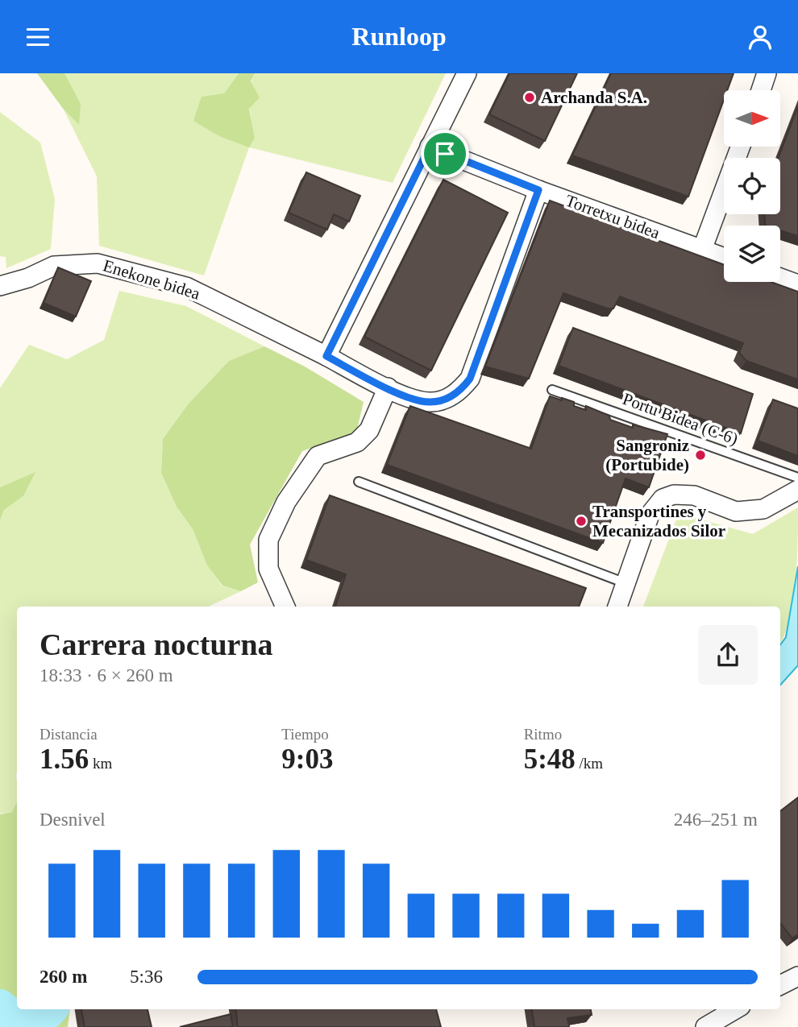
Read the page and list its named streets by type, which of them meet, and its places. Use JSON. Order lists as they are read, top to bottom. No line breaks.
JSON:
{"streets":{"street":["Torretxu bidea","Enekone bidea"],"lane":["Portu Bidea (C-6)"]},"crossings":[["Torretxu bidea","Enekone bidea"]],"places":["Archanda S.A.","Sangroniz (Portubide)","Transportines y Mecanizados Silor"],"north":"right","page":{"header":"Runloop","heading":["Carrera nocturna","18:33 · 6 × 260 m"],"stats":[["Distancia","1.56 km"],["Tiempo","9:03"],["Ritmo","5:48 /km"]],"chart":["Desnivel","246–251 m"],"list":[{"name":"260 m","note":"5:36"}]}}
